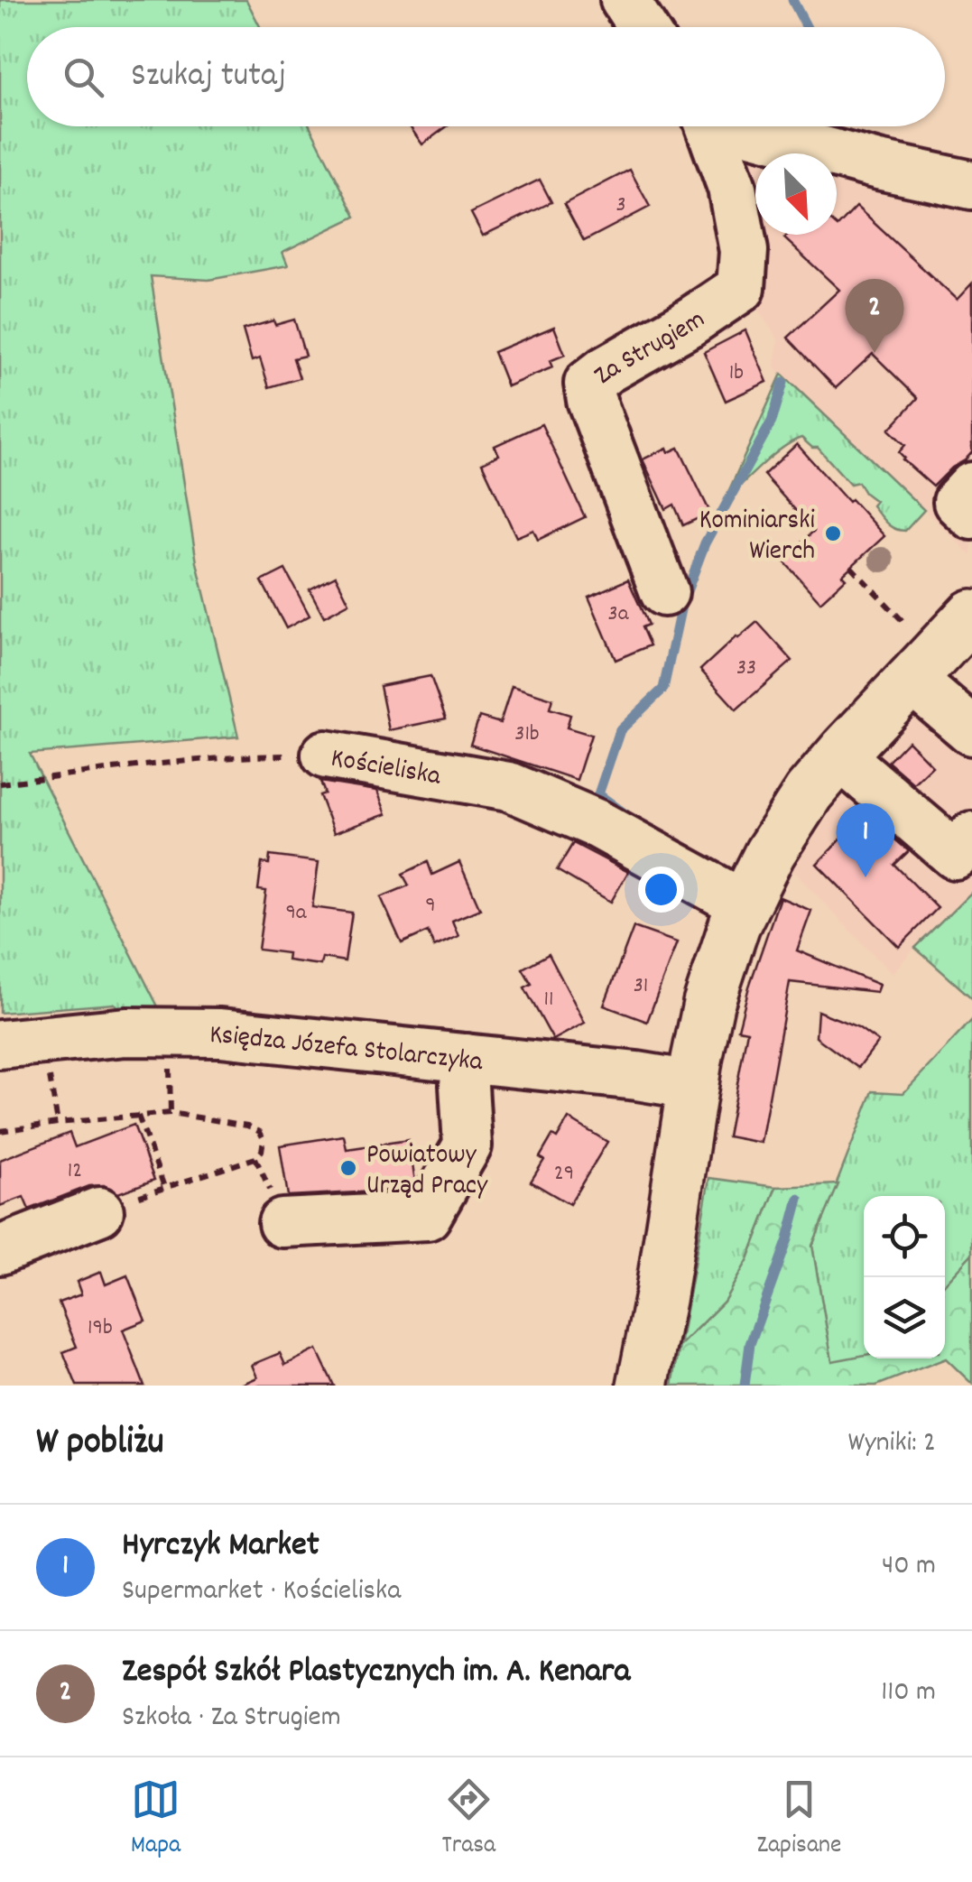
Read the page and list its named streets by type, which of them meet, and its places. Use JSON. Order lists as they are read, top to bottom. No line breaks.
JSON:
{"streets":{"street":["Za Strugiem","Kościeliska","Księdza Józefa Stolarczyka"]},"places":["Kominiarski Wierch","Powiatowy Urząd Pracy"],"house_numbers":["3","1b","3a","33","31b","9","9a","31","11","12","29","19b"],"north":"bottom right","page":{"search":"Szukaj tutaj","pins":["2","1"],"heading":["W pobliżu","Wyniki: 2"],"list":[{"mark":"1","name":"Hyrczyk Market","note":"Supermarket · Kościeliska","value":"40 m"},{"mark":"2","name":"Zespół Szkół Plastycznych im. A. Kenara","note":"Szkoła · Za Strugiem","value":"110 m"}],"nav":["Mapa","Trasa","Zapisane"]}}
